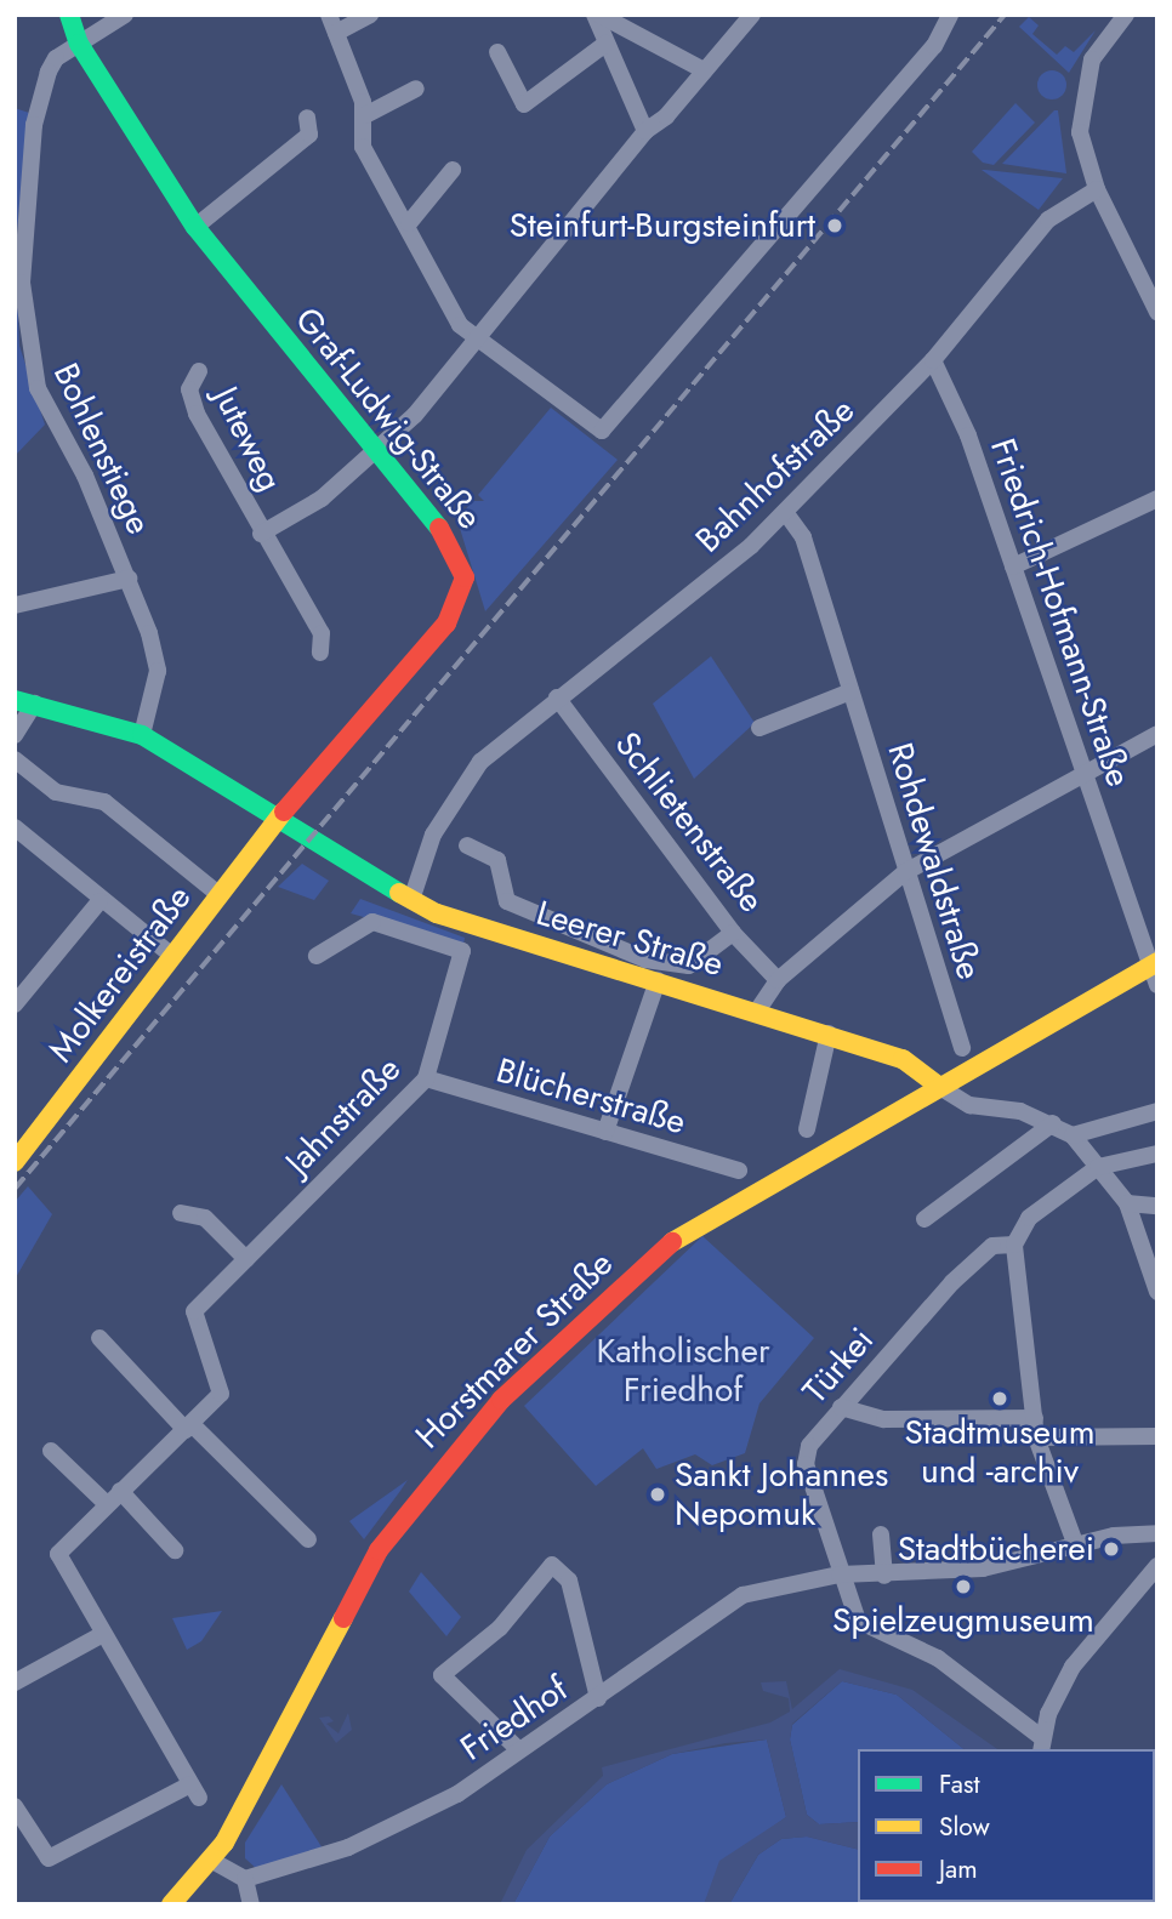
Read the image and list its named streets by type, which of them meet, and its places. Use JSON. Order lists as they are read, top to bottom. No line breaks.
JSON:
{"streets":{"street":["Graf-Ludwig-Straße","Juteweg","Bohlenstiege","Bahnhofstraße","Friedrich-Hofmann-Straße","Schlietenstraße","Rohdewaldstraße","Leerer Straße","Molkereistraße","Blücherstraße","Jahnstraße","Horstmarer Straße","Türkei","Friedhof"]},"crossings":[["Graf-Ludwig-Straße","Juteweg"],["Graf-Ludwig-Straße","Bohlenstiege"],["Graf-Ludwig-Straße","Leerer Straße"],["Graf-Ludwig-Straße","Molkereistraße"],["Bohlenstiege","Leerer Straße"],["Bahnhofstraße","Friedrich-Hofmann-Straße"],["Bahnhofstraße","Schlietenstraße"],["Bahnhofstraße","Rohdewaldstraße"],["Bahnhofstraße","Leerer Straße"],["Friedrich-Hofmann-Straße","Horstmarer Straße"],["Schlietenstraße","Leerer Straße"],["Leerer Straße","Molkereistraße"],["Leerer Straße","Horstmarer Straße"],["Blücherstraße","Jahnstraße"],["Türkei","Friedhof"]],"parks":["Katholischer Friedhof"],"places":["Steinfurt-Burgsteinfurt","Stadtmuseum und -archiv","Sankt Johannes Nepomuk","Stadtbücherei","Spielzeugmuseum"],"legend":["Fast","Slow","Jam"]}
